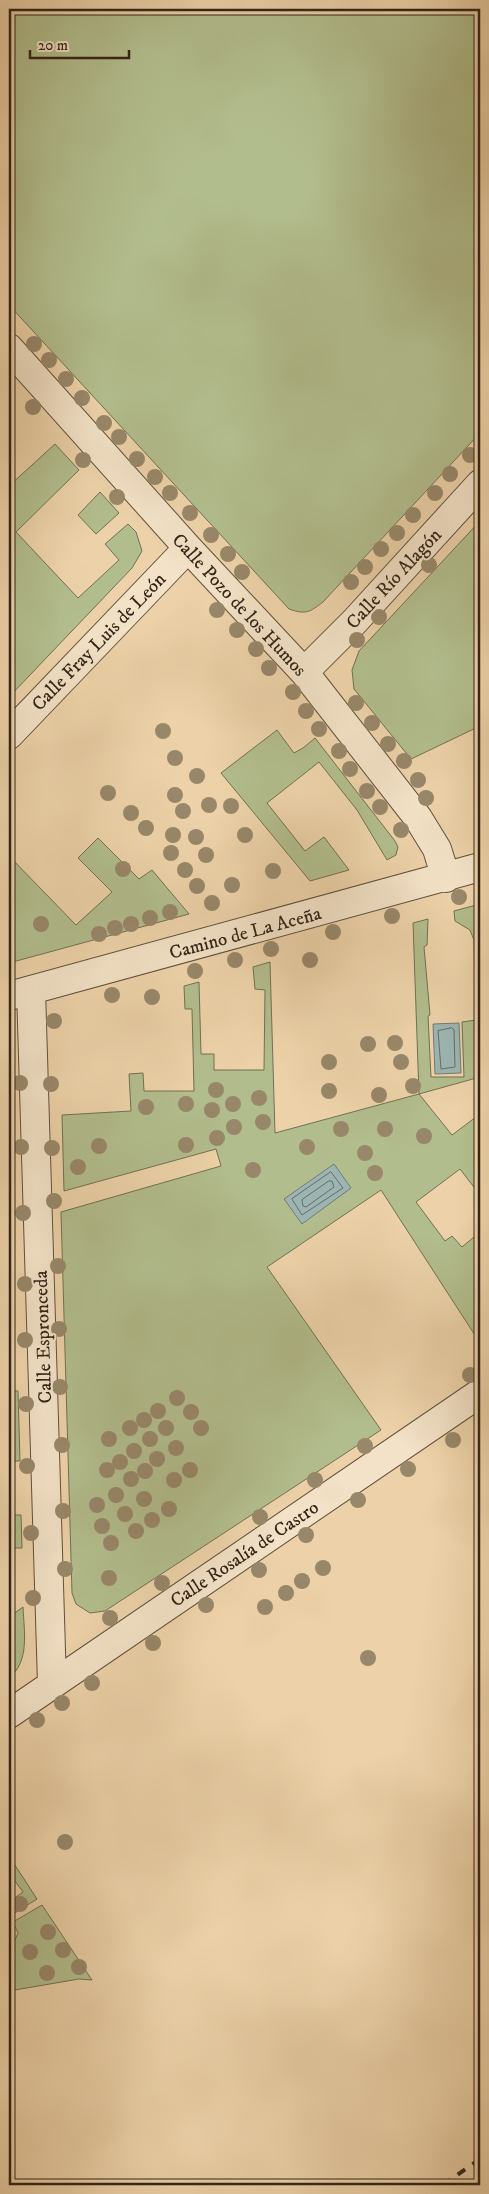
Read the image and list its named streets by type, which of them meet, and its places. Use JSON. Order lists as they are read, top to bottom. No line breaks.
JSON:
{"streets":{"street":["Calle Río Alagón","Calle Pozo de los Humos","Calle Fray Luis de León","Camino de La Aceña","Calle Espronceda","Calle Rosalía de Castro"]},"crossings":[["Calle Río Alagón","Calle Pozo de los Humos"],["Calle Pozo de los Humos","Calle Fray Luis de León"],["Calle Pozo de los Humos","Camino de La Aceña"],["Camino de La Aceña","Calle Espronceda"],["Calle Espronceda","Calle Rosalía de Castro"]],"scale_bar":"20 m"}
